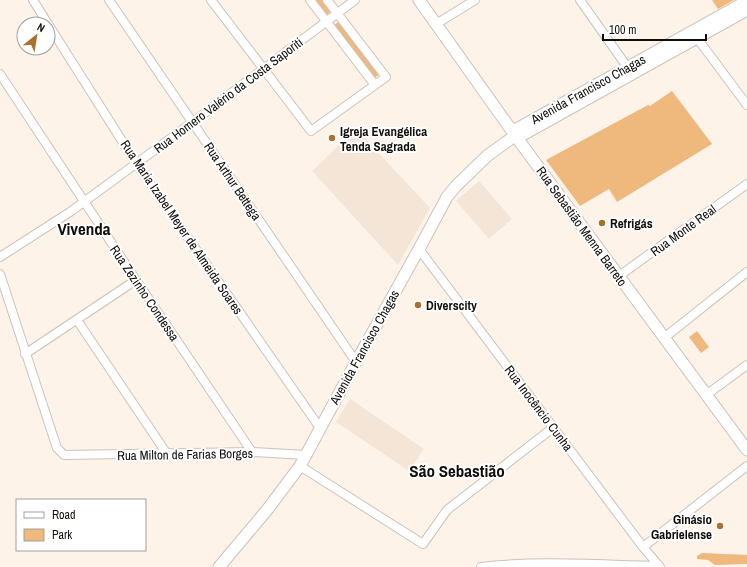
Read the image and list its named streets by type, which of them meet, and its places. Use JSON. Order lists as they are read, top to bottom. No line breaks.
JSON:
{"streets":{"main road":["Avenida Francisco Chagas","Rua Sebastião Menna Barreto"],"street":["Rua Homero Valério da Costa Saporiti","Rua Arthur Bettega","Rua Maria Izabel Meyer de Almeida Soares","Rua Monte Real","Rua Zezinho Condessa","Rua Inocêncio Cunha","Rua Milton de Farias Borges"]},"crossings":[["Avenida Francisco Chagas","Rua Arthur Bettega"],["Avenida Francisco Chagas","Rua Sebastião Menna Barreto"],["Avenida Francisco Chagas","Rua Maria Izabel Meyer de Almeida Soares"],["Avenida Francisco Chagas","Rua Inocêncio Cunha"],["Avenida Francisco Chagas","Rua Milton de Farias Borges"],["Rua Homero Valério da Costa Saporiti","Rua Arthur Bettega"],["Rua Homero Valério da Costa Saporiti","Rua Maria Izabel Meyer de Almeida Soares"],["Rua Homero Valério da Costa Saporiti","Rua Zezinho Condessa"],["Rua Sebastião Menna Barreto","Rua Monte Real"],["Rua Zezinho Condessa","Rua Milton de Farias Borges"]],"districts":["Vivenda","São Sebastião"],"places":["Igreja Evangélica Tenda Sagrada","Refrigás","Diverscity","Ginásio Gabrielense"],"legend":["Road","Park"],"scale_bar":"100 m","north":"top right"}
